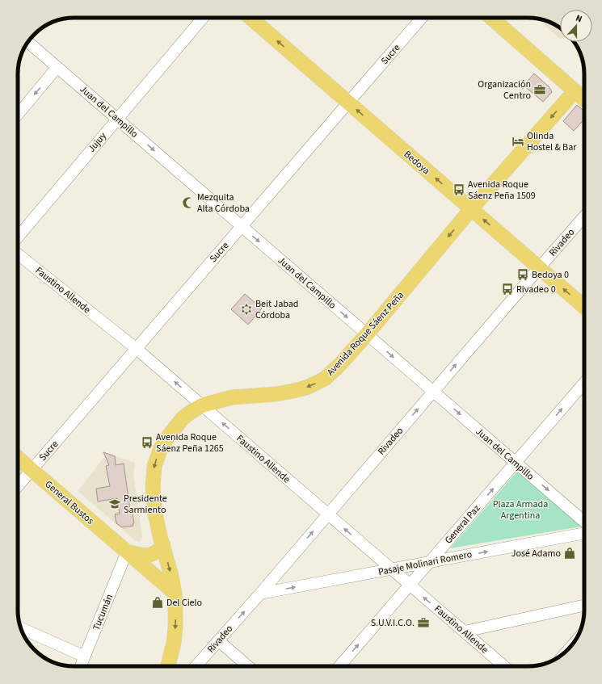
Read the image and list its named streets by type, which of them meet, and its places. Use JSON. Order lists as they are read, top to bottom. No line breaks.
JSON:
{"streets":{"main road":["Bedoya","Avenida Roque Sáenz Peña","General Bustos"],"street":["Sucre","Juan del Campillo","Jujuy","Rivadeo","Faustino Allende","General Paz","Pasaje Molinari Romero","Tucumán"]},"crossings":[["Sucre","Juan del Campillo"],["Sucre","Bedoya"],["Sucre","Faustino Allende"],["Sucre","General Bustos"],["Juan del Campillo","Jujuy"],["Juan del Campillo","Rivadeo"],["Juan del Campillo","Avenida Roque Sáenz Peña"],["Juan del Campillo","General Paz"],["Bedoya","Rivadeo"],["Bedoya","Avenida Roque Sáenz Peña"],["Rivadeo","Faustino Allende"],["Rivadeo","Pasaje Molinari Romero"],["Faustino Allende","Avenida Roque Sáenz Peña"],["Faustino Allende","General Paz"],["Faustino Allende","Pasaje Molinari Romero"],["Avenida Roque Sáenz Peña","General Bustos"],["General Bustos","Tucumán"],["General Paz","Pasaje Molinari Romero"]],"one_way":["Juan del Campillo","Bedoya","Rivadeo","Faustino Allende","Avenida Roque Sáenz Peña","General Paz"],"parks":["Plaza Armada Argentina"],"places":{"office":["Organización Centro","S.U.V.I.C.O."],"hotel":["Olinda Hostel & Bar"],"bus stop":["Avenida Roque Sáenz Peña 1509","Bedoya 0","Rivadeo 0","Avenida Roque Sáenz Peña 1265"],"mosque":["Mezquita Alta Córdoba"],"synagogue":["Beit Jabad Córdoba"],"school or university":["Presidente Sarmiento"],"shop":["José Adamo","Del Cielo"]},"north":"top"}
